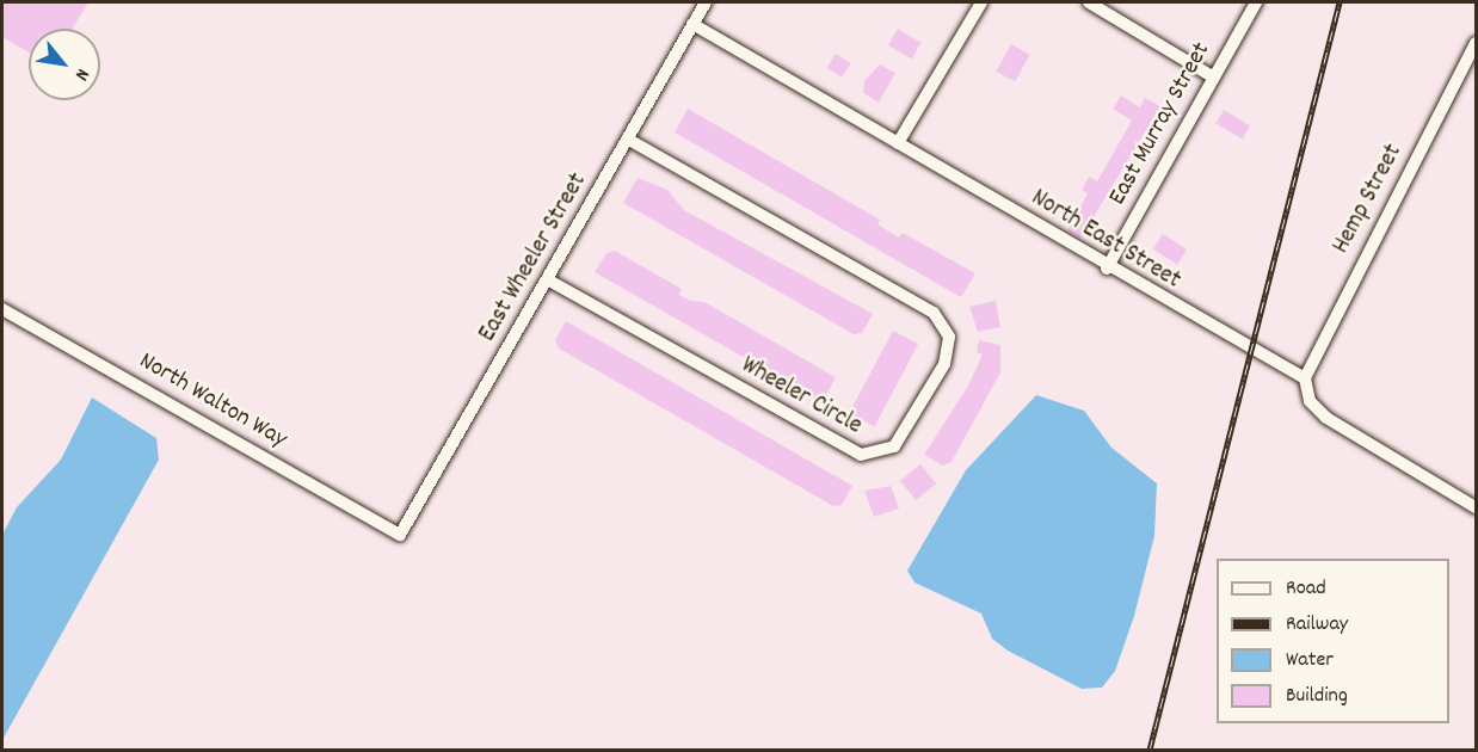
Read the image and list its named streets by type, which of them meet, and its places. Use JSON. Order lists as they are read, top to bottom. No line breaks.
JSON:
{"streets":{"street":["East Murray Street","Hemp Street","North East Street","East Wheeler Street","Wheeler Circle","North Walton Way"]},"crossings":[["East Murray Street","North East Street"],["Hemp Street","North East Street"],["North East Street","East Wheeler Street"],["East Wheeler Street","Wheeler Circle"],["East Wheeler Street","North Walton Way"]],"legend":["Road","Railway","Water","Building"],"north":"bottom right"}
